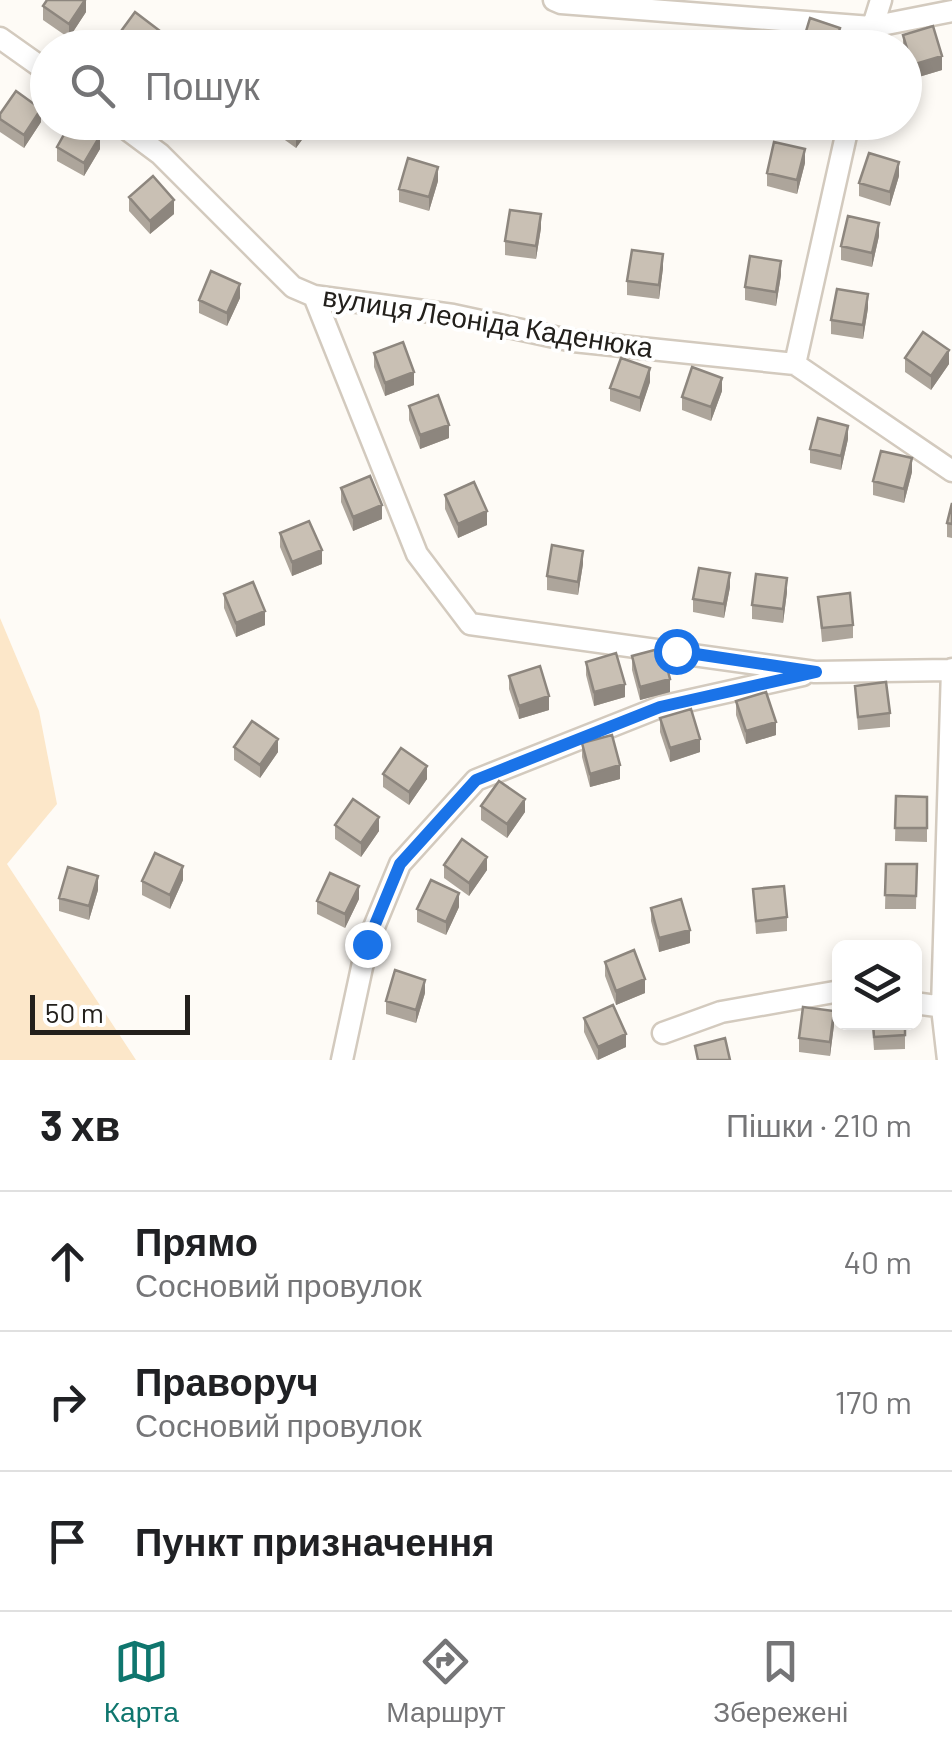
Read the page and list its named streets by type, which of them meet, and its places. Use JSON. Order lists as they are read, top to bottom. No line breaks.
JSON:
{"streets":{"street":["вулиця Леоніда Каденюка"]},"scale_bar":"50 m","page":{"search":"Пошук","scale":"50 m","heading":["3 хв","Пішки · 210 m"],"list":[["Прямо","Сосновий провулок","40 m"],["Праворуч","Сосновий провулок","170 m"],"Пункт призначення"],"nav":["Карта","Маршрут","Збережені"]}}
